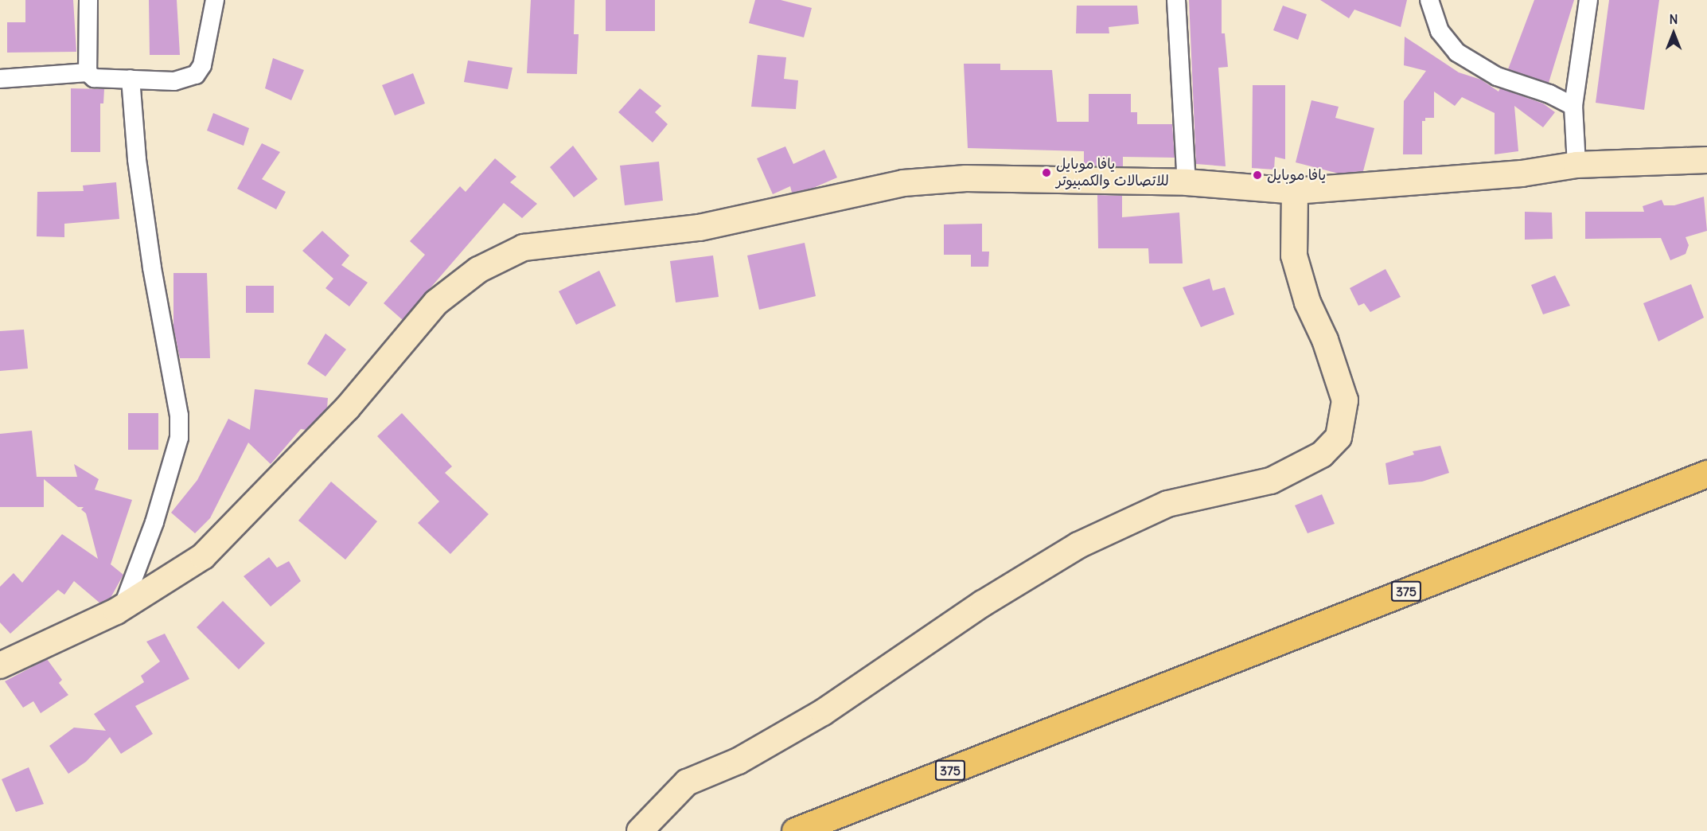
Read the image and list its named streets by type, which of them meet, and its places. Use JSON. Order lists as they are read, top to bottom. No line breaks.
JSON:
{"streets":{"main road":["375"]},"places":["يافا موبايل للاتصالات والكمبيوتر","يافا موبايل"],"north":"top"}
